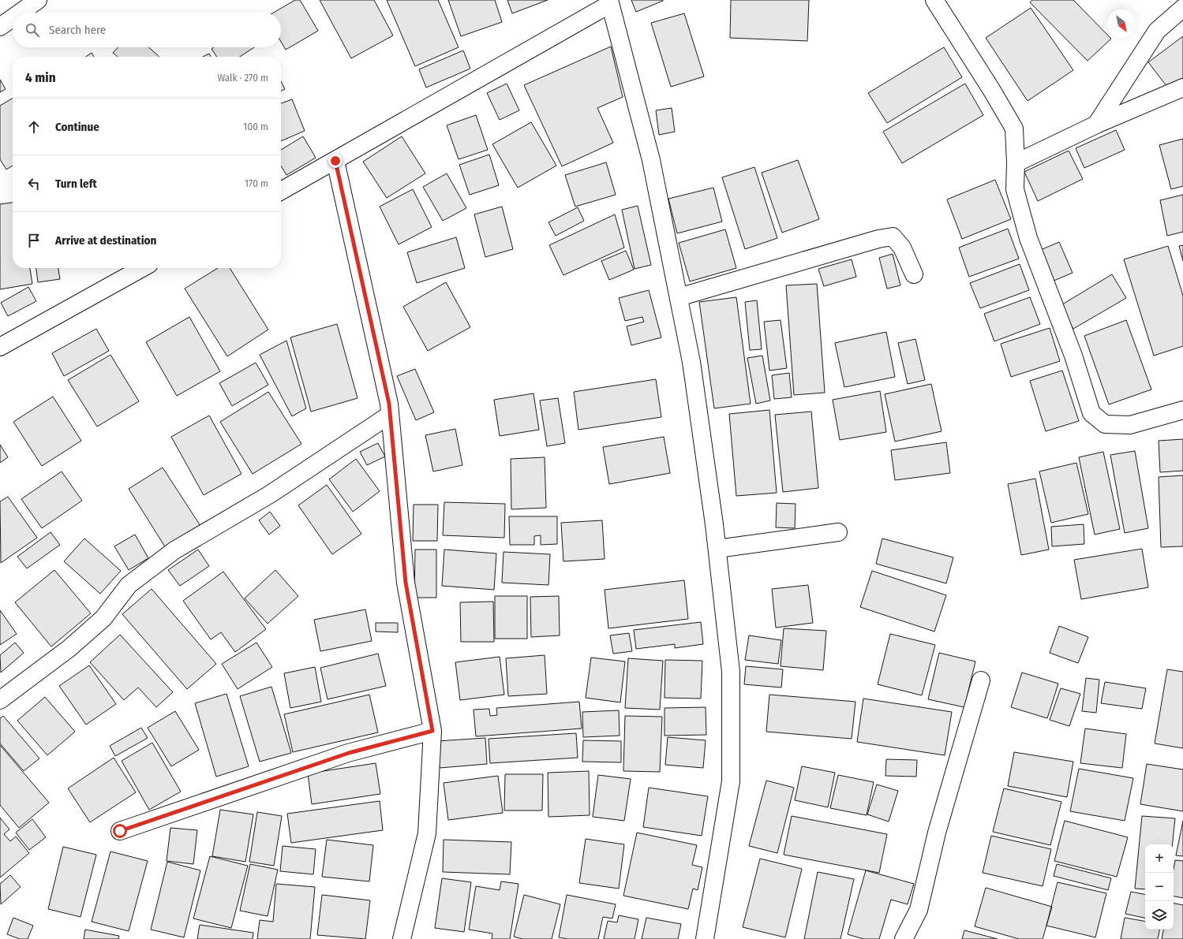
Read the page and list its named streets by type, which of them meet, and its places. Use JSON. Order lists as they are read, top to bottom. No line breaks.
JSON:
{"north":"bottom right","page":{"search":"Search here","heading":["4 min","Walk · 270 m"],"list":[["Continue","100 m"],["Turn left","170 m"],"Arrive at destination"],"map_buttons":["+","−"]}}
